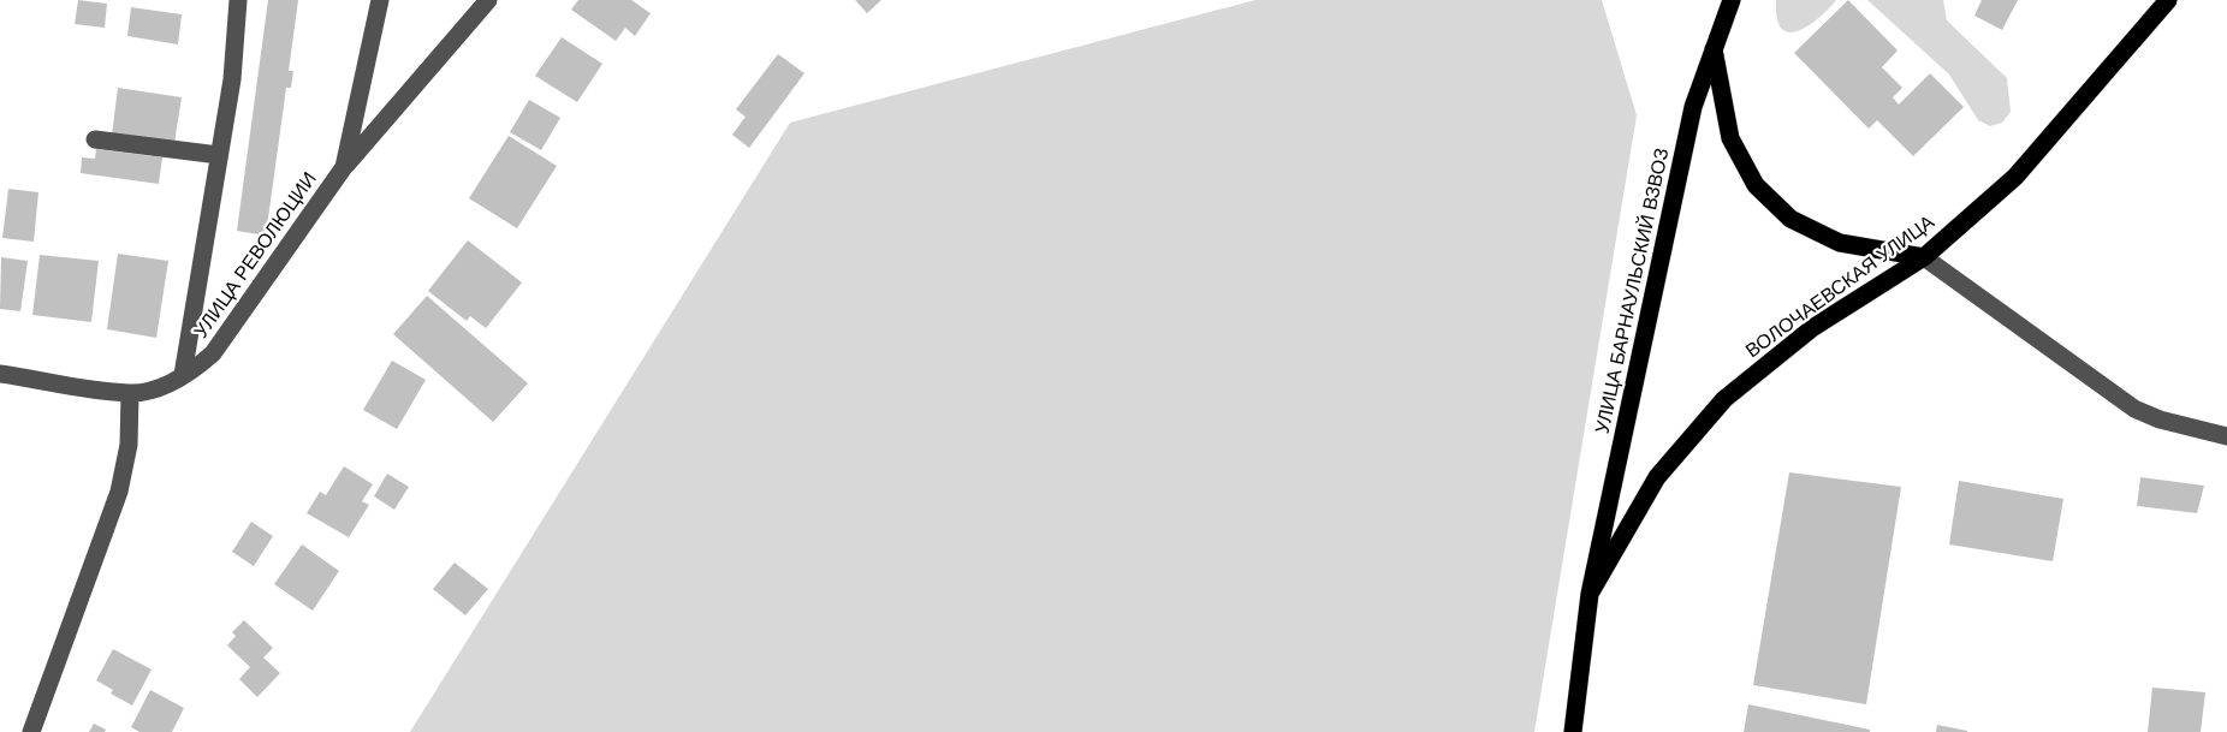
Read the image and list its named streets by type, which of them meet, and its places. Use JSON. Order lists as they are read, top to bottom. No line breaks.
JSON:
{"streets":{"main road":["ВОЛОЧАЕВСКАЯ УЛИЦА","УЛИЦА БАРНАУЛЬСКИЙ ВЗВОЗ"],"street":["УЛИЦА РЕВОЛЮЦИИ"]},"crossings":[["ВОЛОЧАЕВСКАЯ УЛИЦА","УЛИЦА БАРНАУЛЬСКИЙ ВЗВОЗ"]]}
